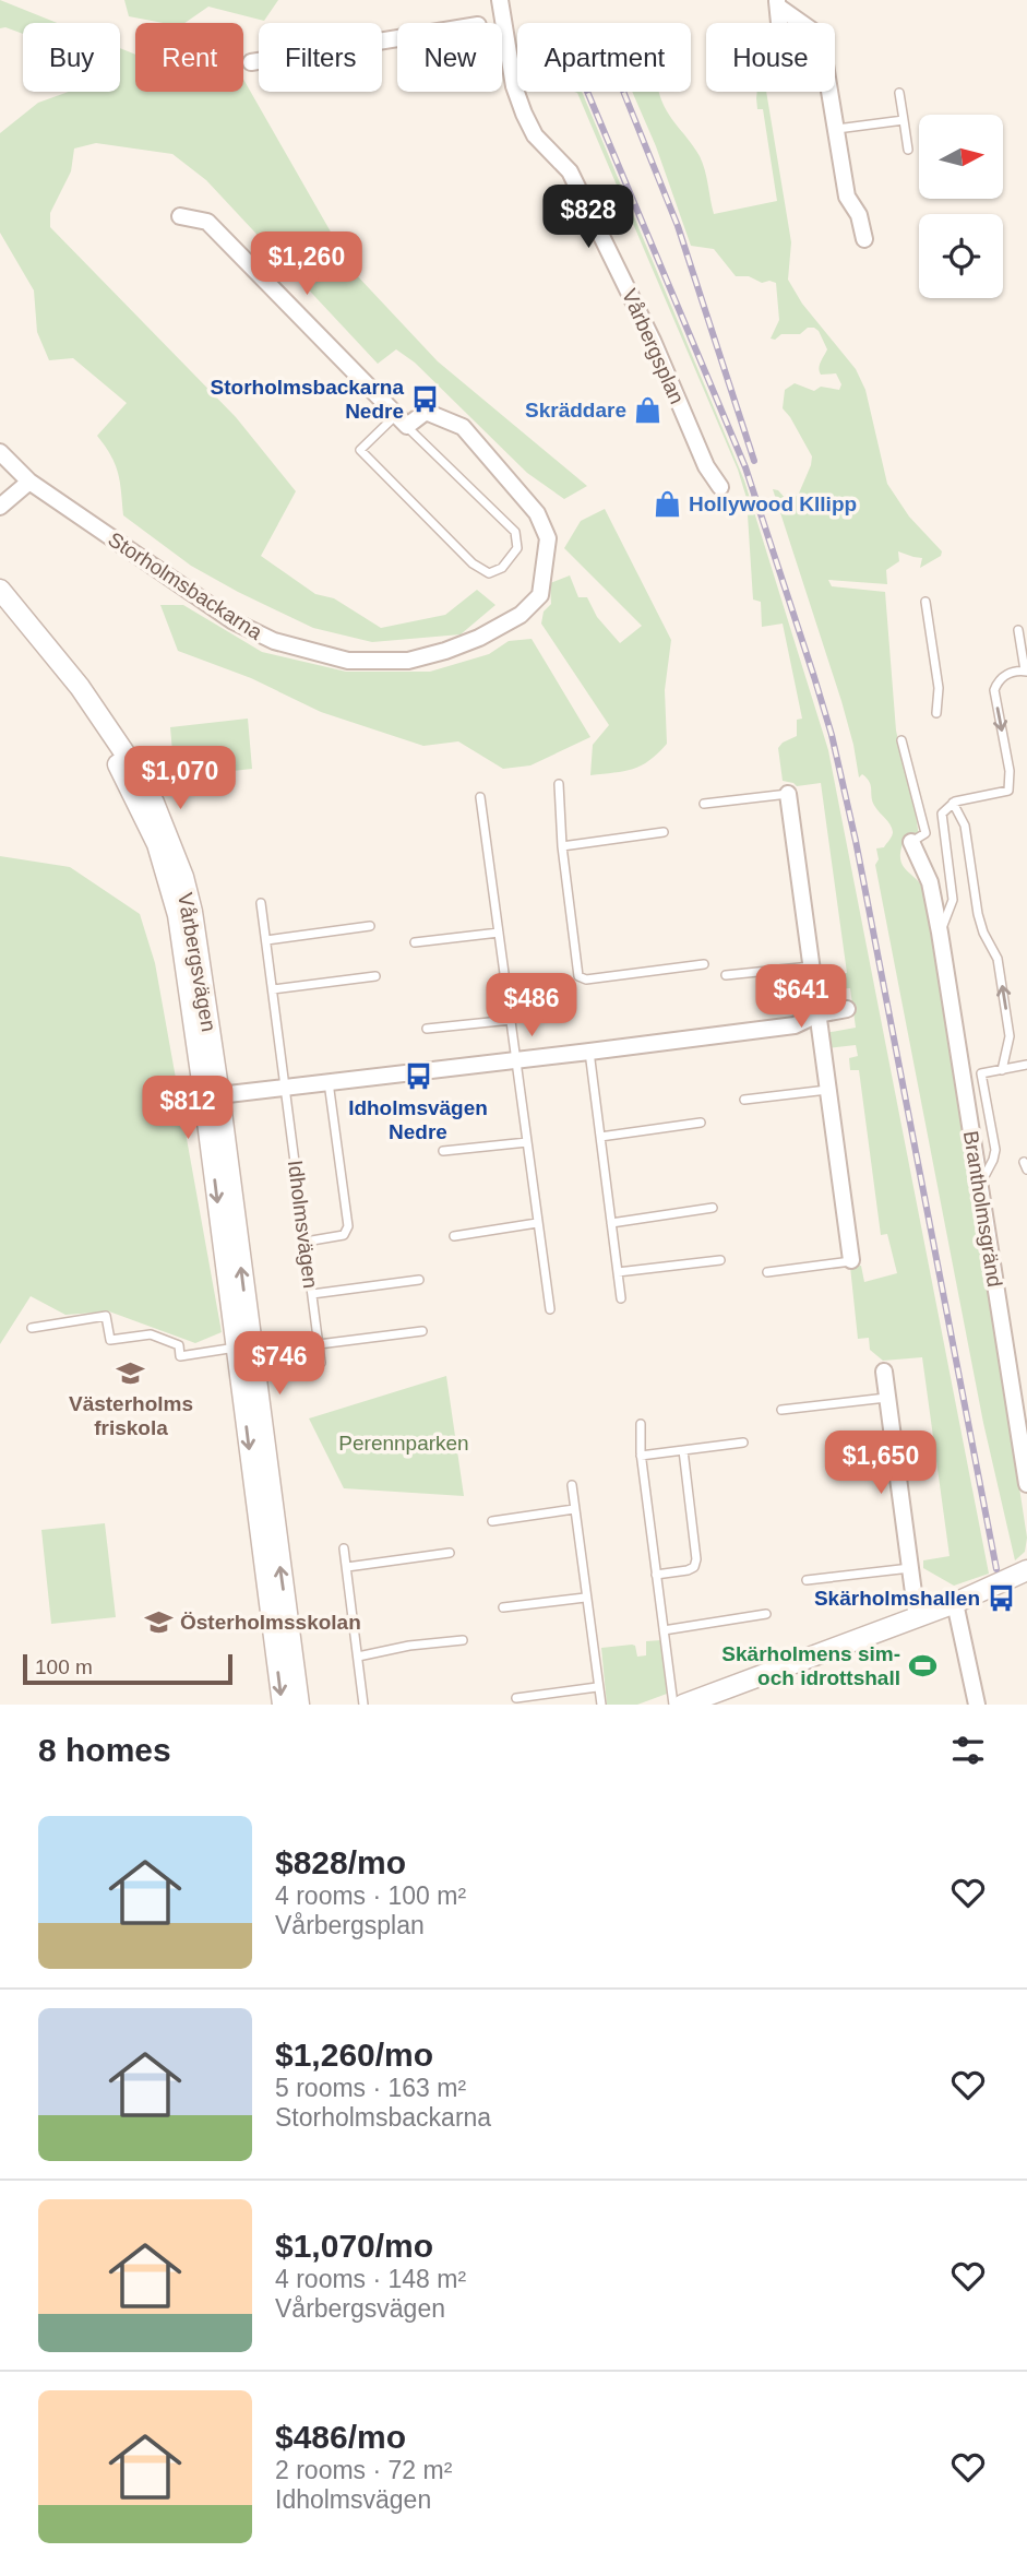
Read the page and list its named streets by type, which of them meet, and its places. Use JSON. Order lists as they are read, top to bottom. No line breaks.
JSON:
{"streets":{"street":["Vårbergsplan","Storholmsbackarna","Vårbergsvägen","Brantholmsgränd"],"lane":["Idholmsvägen"]},"parks":["Perennparken"],"places":{"bus stop":["Storholmsbackarna Nedre","Idholmsvägen Nedre","Skärholmshallen"],"shop":["Skräddare","Hollywood Kllipp"],"school or university":["Västerholms friskola","Österholmsskolan"],"sports":["Skärholmens sim- och idrottshall"]},"scale_bar":"100 m","north":"right","page":{"chip":["Buy","Rent","Filters","New","Apartment","House"],"price":["$828","$1,260","$1,070","$641","$486","$812","$746","$1,650"],"scale":"100 m","heading":"8 homes","list":[{"name":"$828/mo","note":"4 rooms · 100 m² · Vårbergsplan"},{"name":"$1,260/mo","note":"5 rooms · 163 m² · Storholmsbackarna"},{"name":"$1,070/mo","note":"4 rooms · 148 m² · Vårbergsvägen"},{"name":"$486/mo","note":"2 rooms · 72 m² · Idholmsvägen"}]}}
